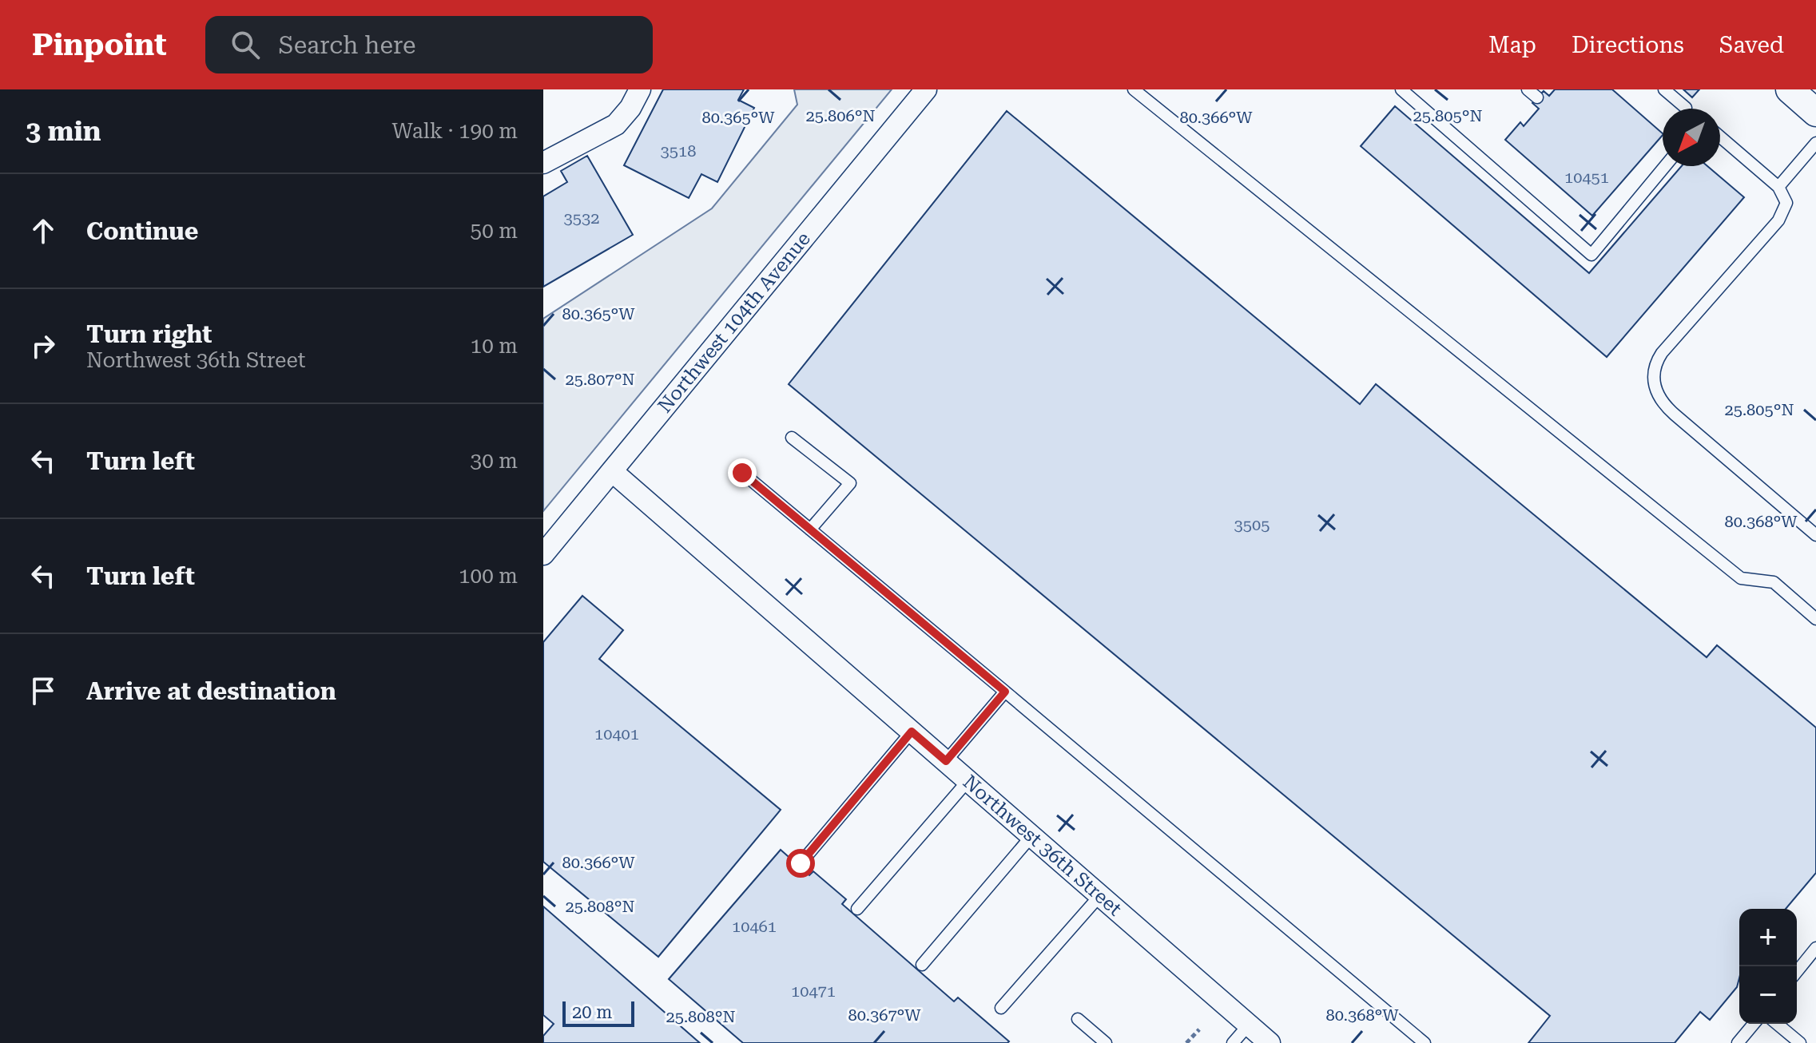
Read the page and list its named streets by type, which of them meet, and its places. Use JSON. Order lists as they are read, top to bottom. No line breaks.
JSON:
{"streets":{"street":["Northwest 104th Avenue","Northwest 36th Street"]},"crossings":[["Northwest 104th Avenue","Northwest 36th Street"]],"house_numbers":["3518","10451","3532","3505","10401","10461","10471"],"scale_bar":"20 m","north":"bottom left","page":{"header":"Pinpoint","search":"Search here","nav":["Map","Directions","Saved"],"heading":["3 min","Walk · 190 m"],"list":[["Continue","50 m"],["Turn right","Northwest 36th Street","10 m"],["Turn left","30 m"],["Turn left","100 m"],"Arrive at destination"],"map_buttons":["+","−"],"scale":"20 m"},"coordinates":["25.806°N","25.805°N","80.365°W","80.366°W","25.807°N","80.368°W","25.808°N","80.367°W"]}
